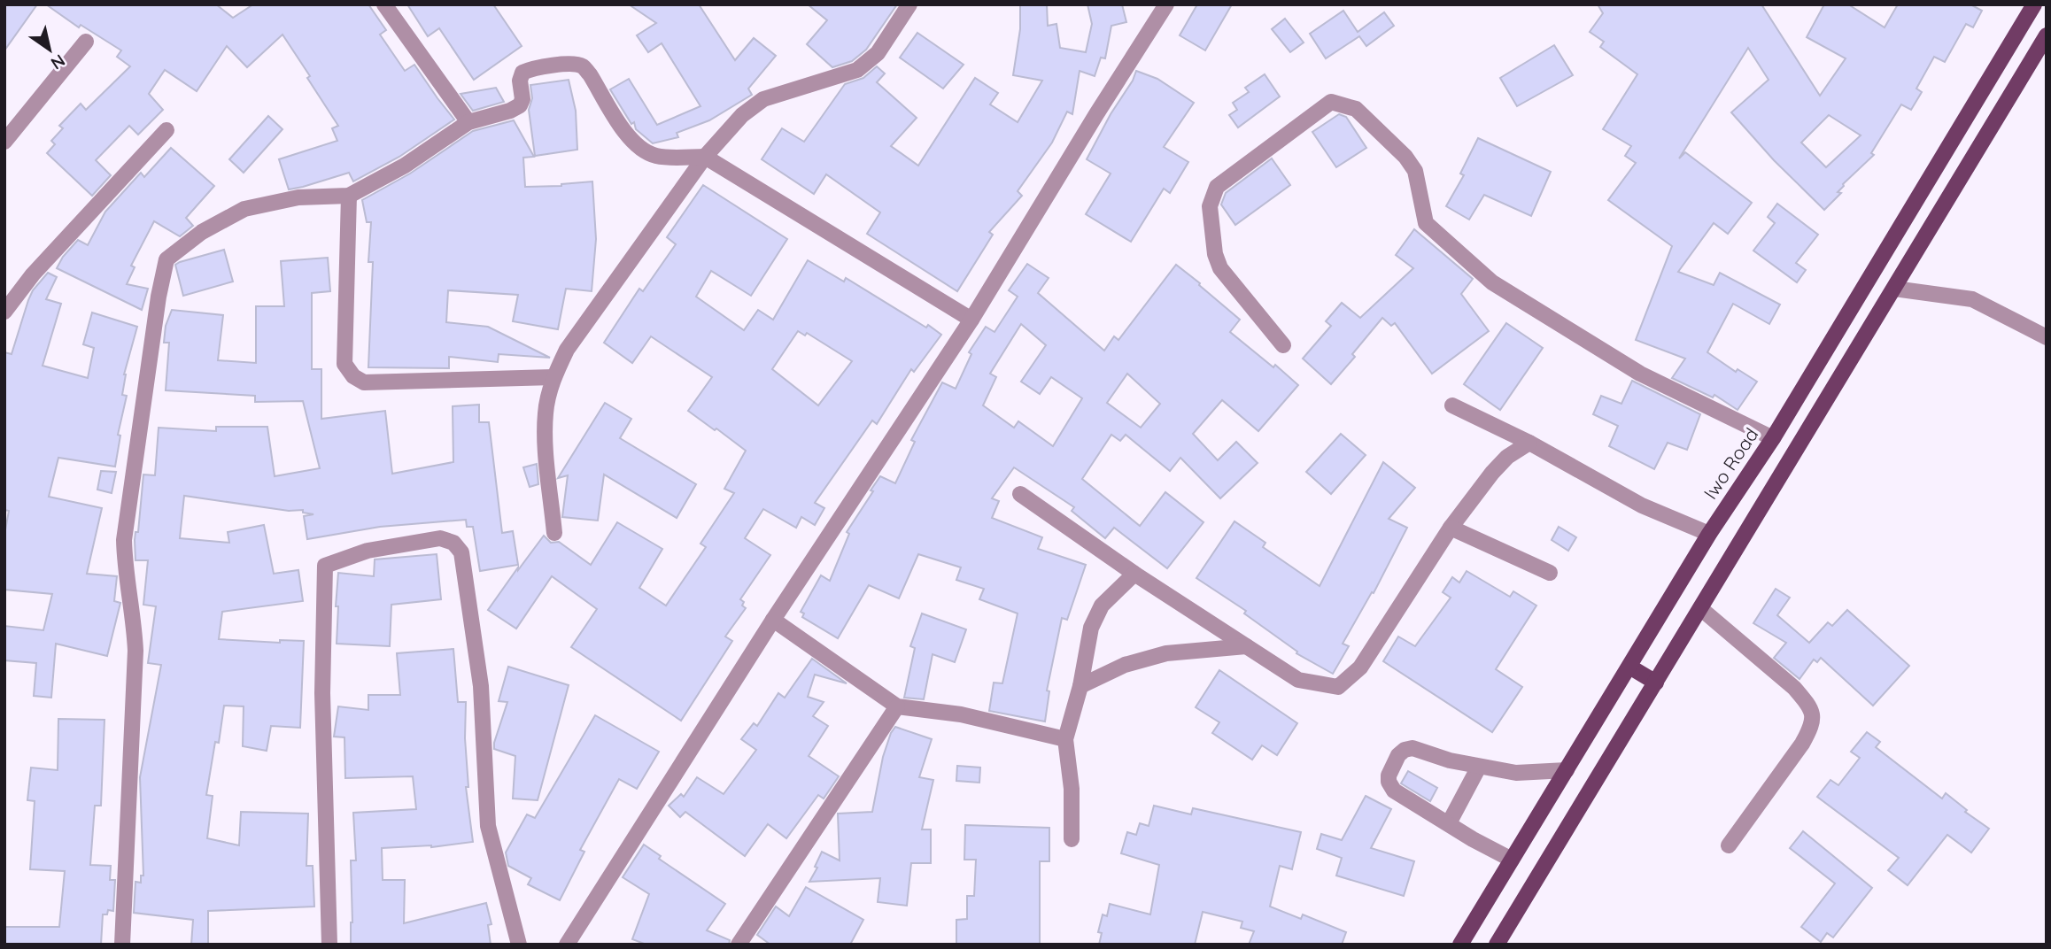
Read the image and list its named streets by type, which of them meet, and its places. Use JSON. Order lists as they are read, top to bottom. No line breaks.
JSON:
{"streets":{"main road":["Iwo Road"]},"north":"bottom right"}
